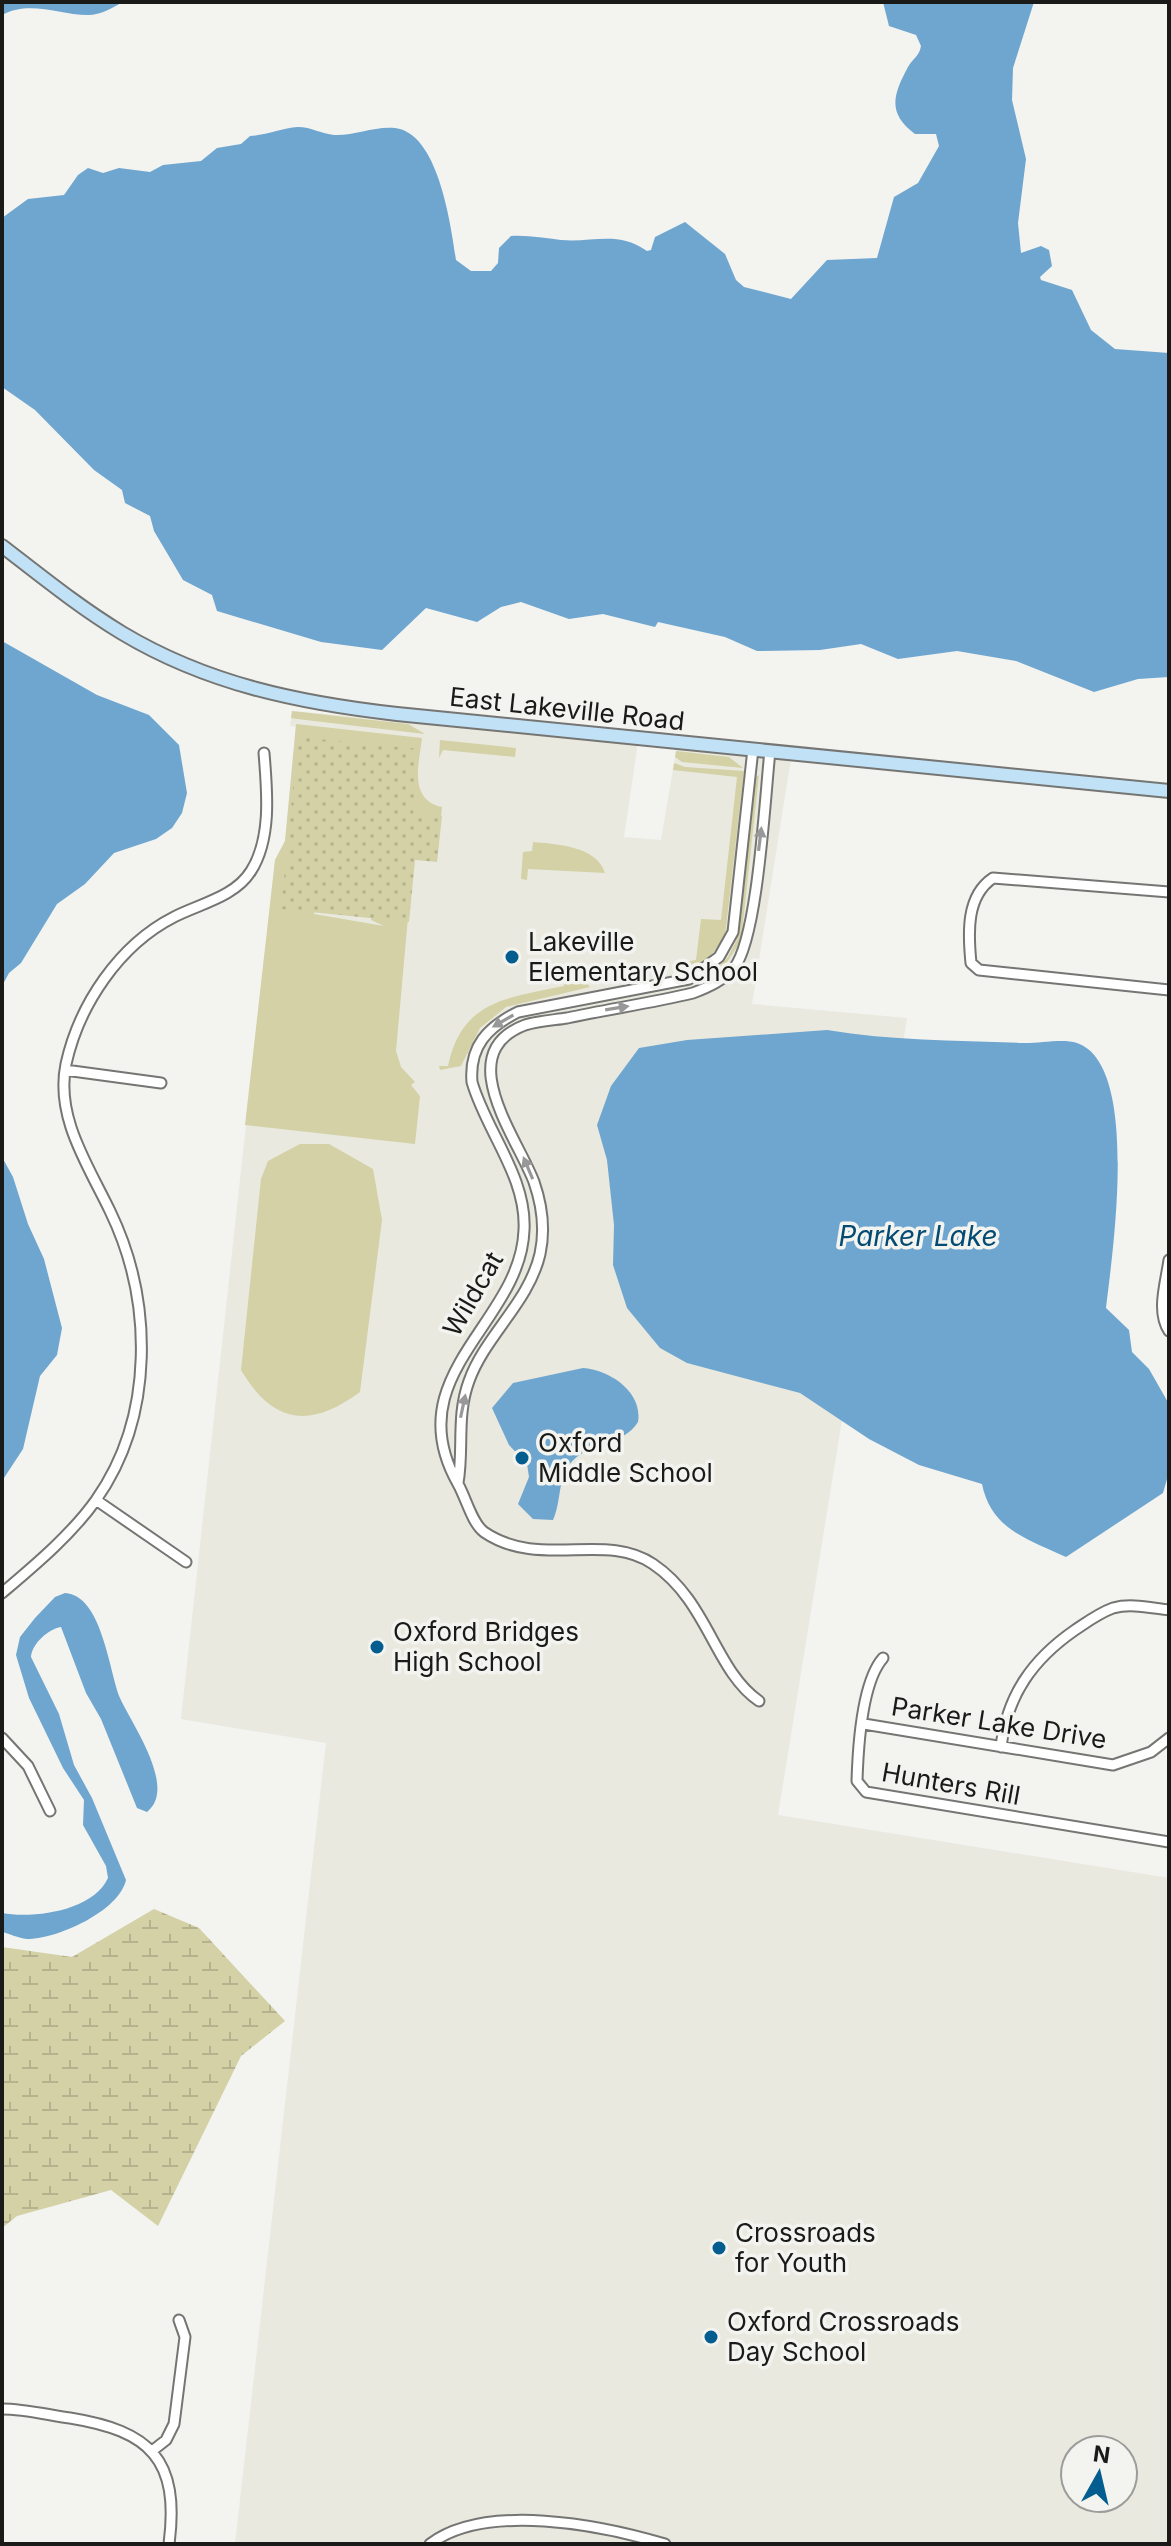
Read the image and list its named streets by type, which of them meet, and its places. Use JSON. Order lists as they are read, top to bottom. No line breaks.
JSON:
{"streets":{"main road":["East Lakeville Road"],"street":["Wildcat","Parker Lake Drive","Hunters Rill"]},"crossings":[["Parker Lake Drive","Hunters Rill"]],"water":["Parker Lake"],"places":["Lakeville Elementary School","Oxford Middle School","Oxford Bridges High School","Crossroads for Youth","Oxford Crossroads Day School"],"north":"top"}
